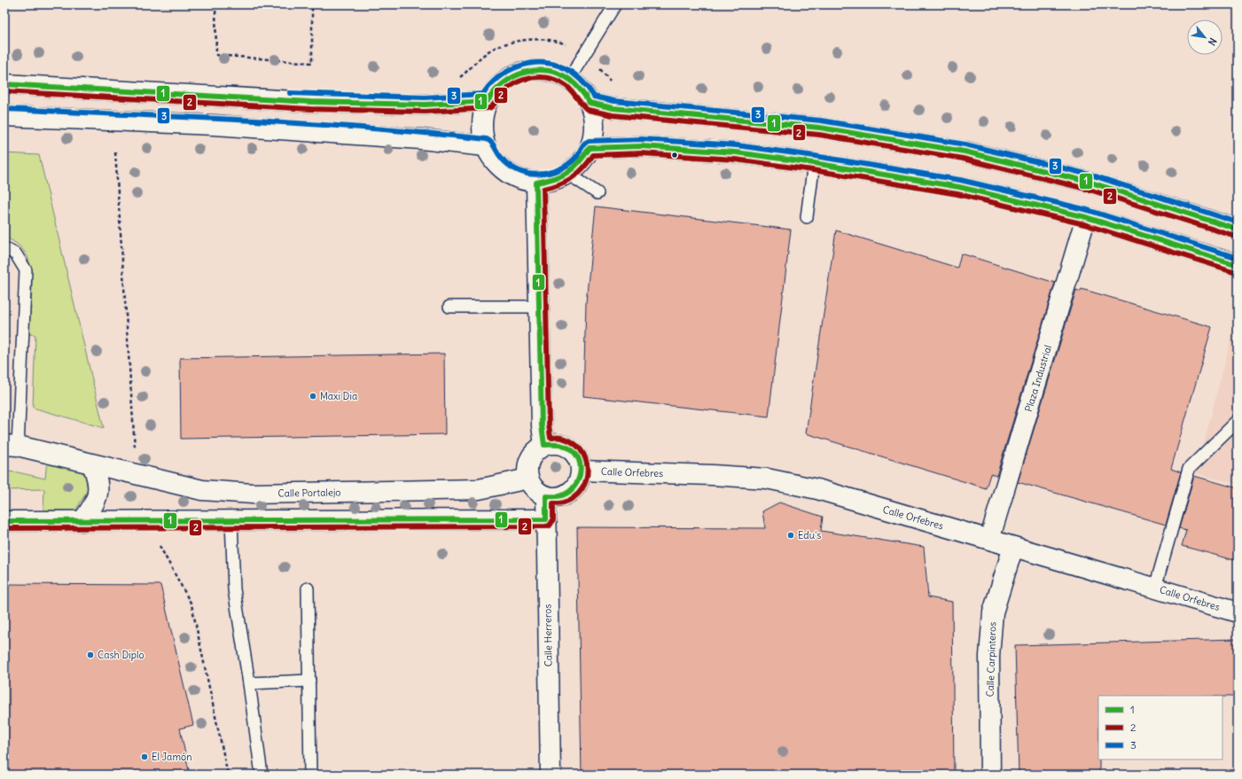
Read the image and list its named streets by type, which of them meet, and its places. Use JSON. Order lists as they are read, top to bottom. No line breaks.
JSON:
{"streets":{"street":["Plaza Industrial","Calle Orfebres","Calle Portalejo","Calle Herreros","Calle Carpinteros"]},"crossings":[["Plaza Industrial","Calle Orfebres"],["Calle Orfebres","Calle Portalejo"],["Calle Orfebres","Calle Herreros"],["Calle Orfebres","Calle Carpinteros"],["Calle Portalejo","Calle Herreros"]],"places":["Maxi Dia","Edu's","Cash Diplo","El Jamón"],"lines":["transit line 3","transit line 1","transit line 2"],"legend":["1","2","3"],"north":"bottom right"}
